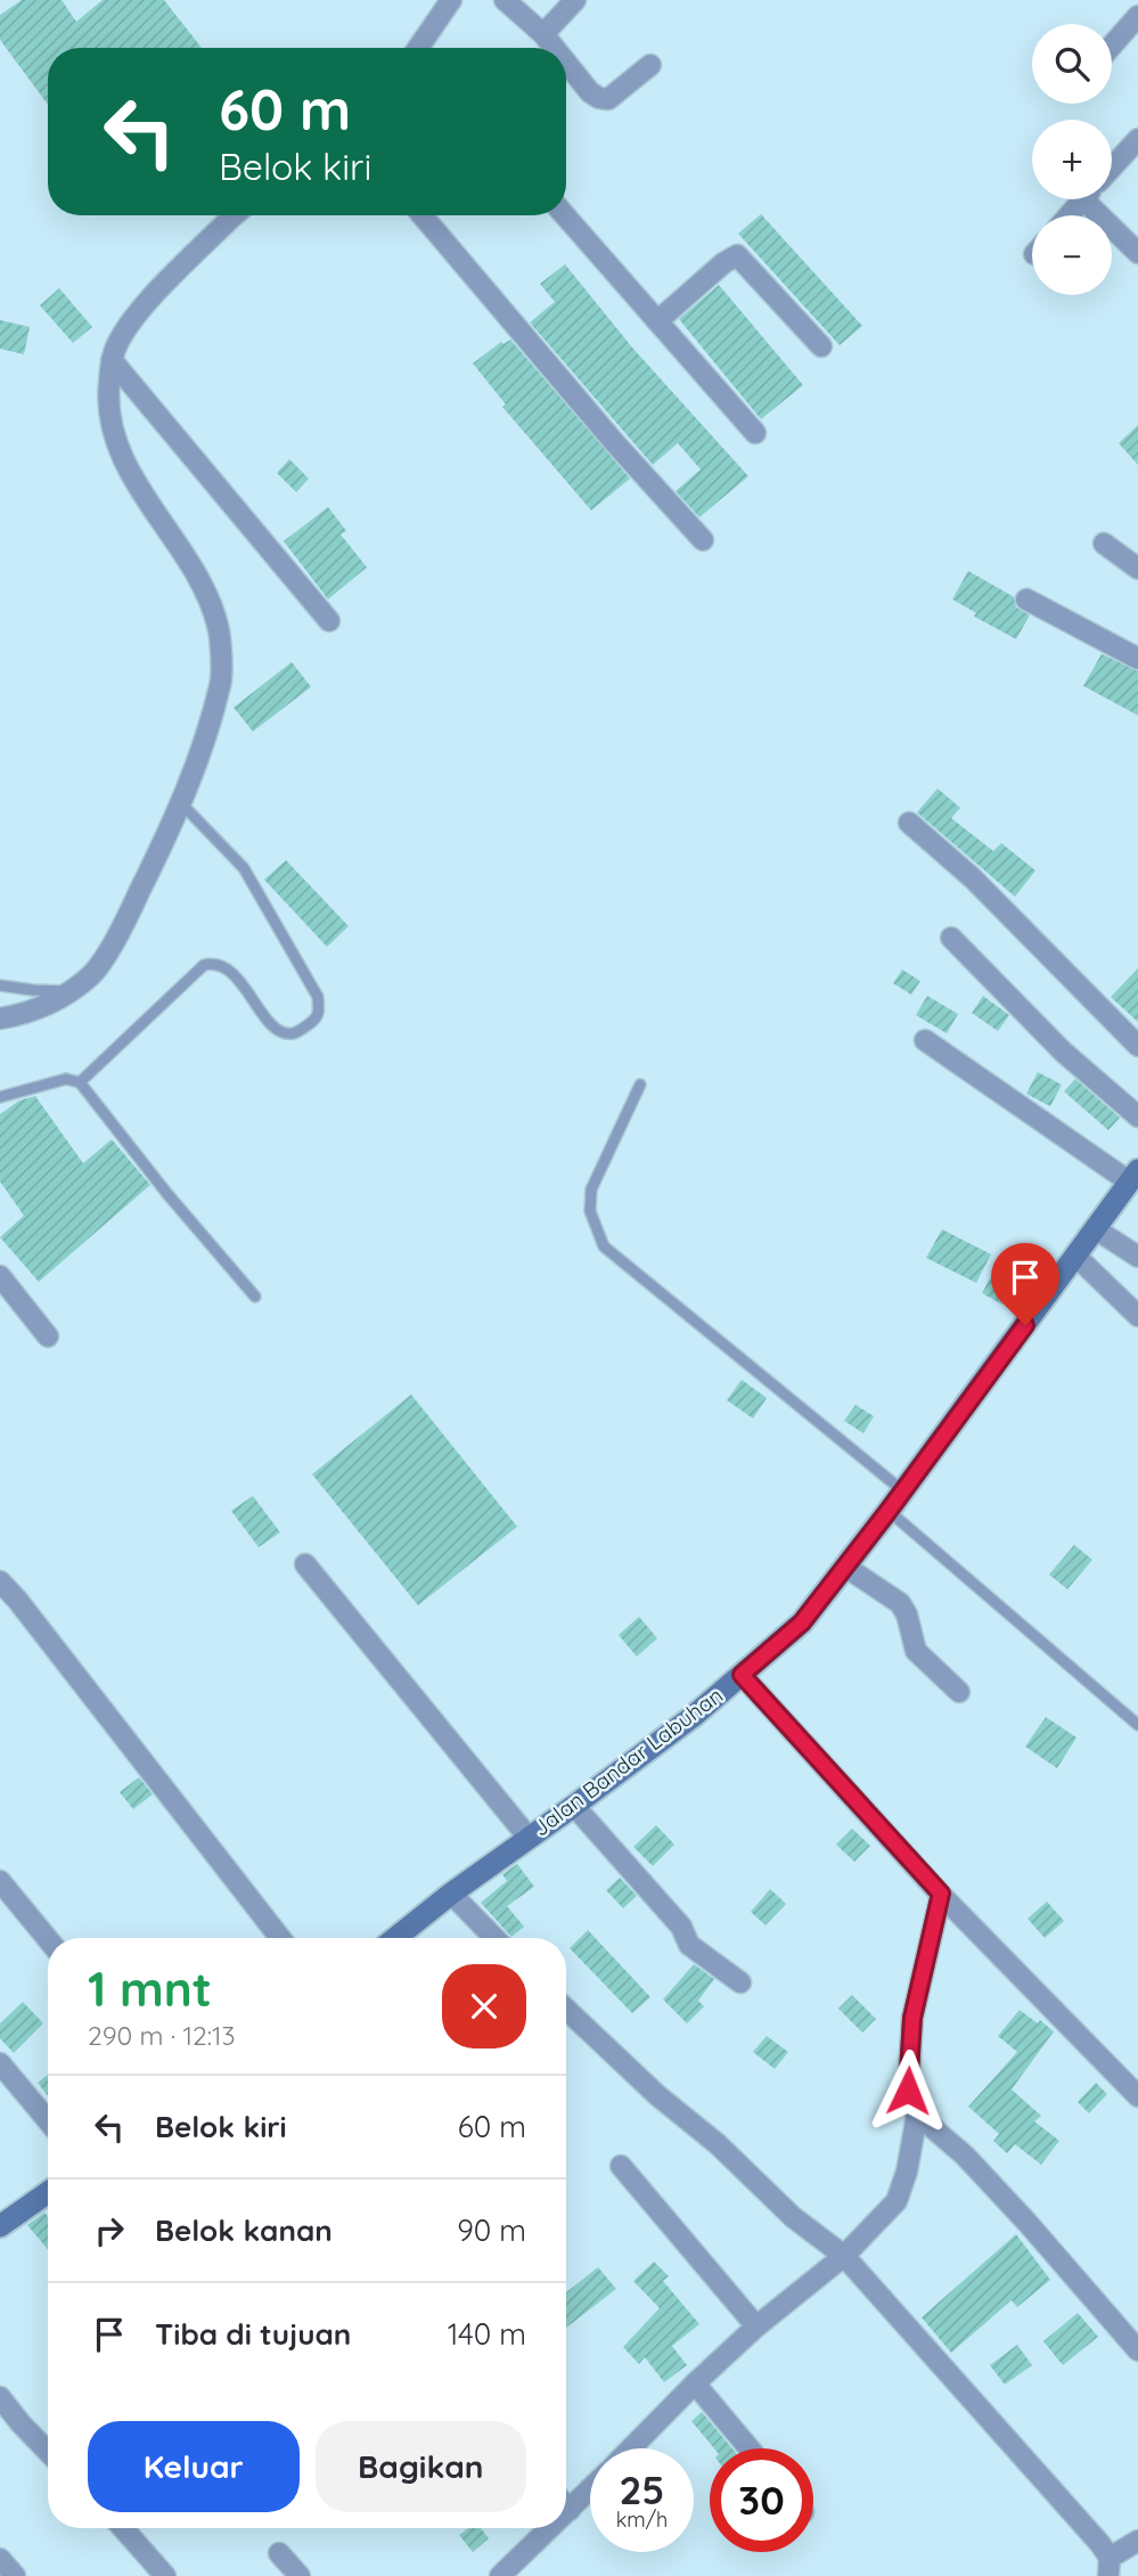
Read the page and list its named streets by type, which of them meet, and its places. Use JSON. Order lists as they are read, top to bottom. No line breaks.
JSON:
{"streets":{"main road":["Jalan Bandar Labuhan"]},"page":{"map_buttons":["+","−"],"turn":["60 m","Belok kiri"],"heading":["1 mnt","290 m · 12:13"],"list":[{"name":"Belok kiri","value":"60 m"},{"name":"Belok kanan","value":"90 m"},{"name":"Tiba di tujuan","value":"140 m"}],"buttons":["Keluar","Bagikan"],"speed":"25 km/h","limit":"30"}}
